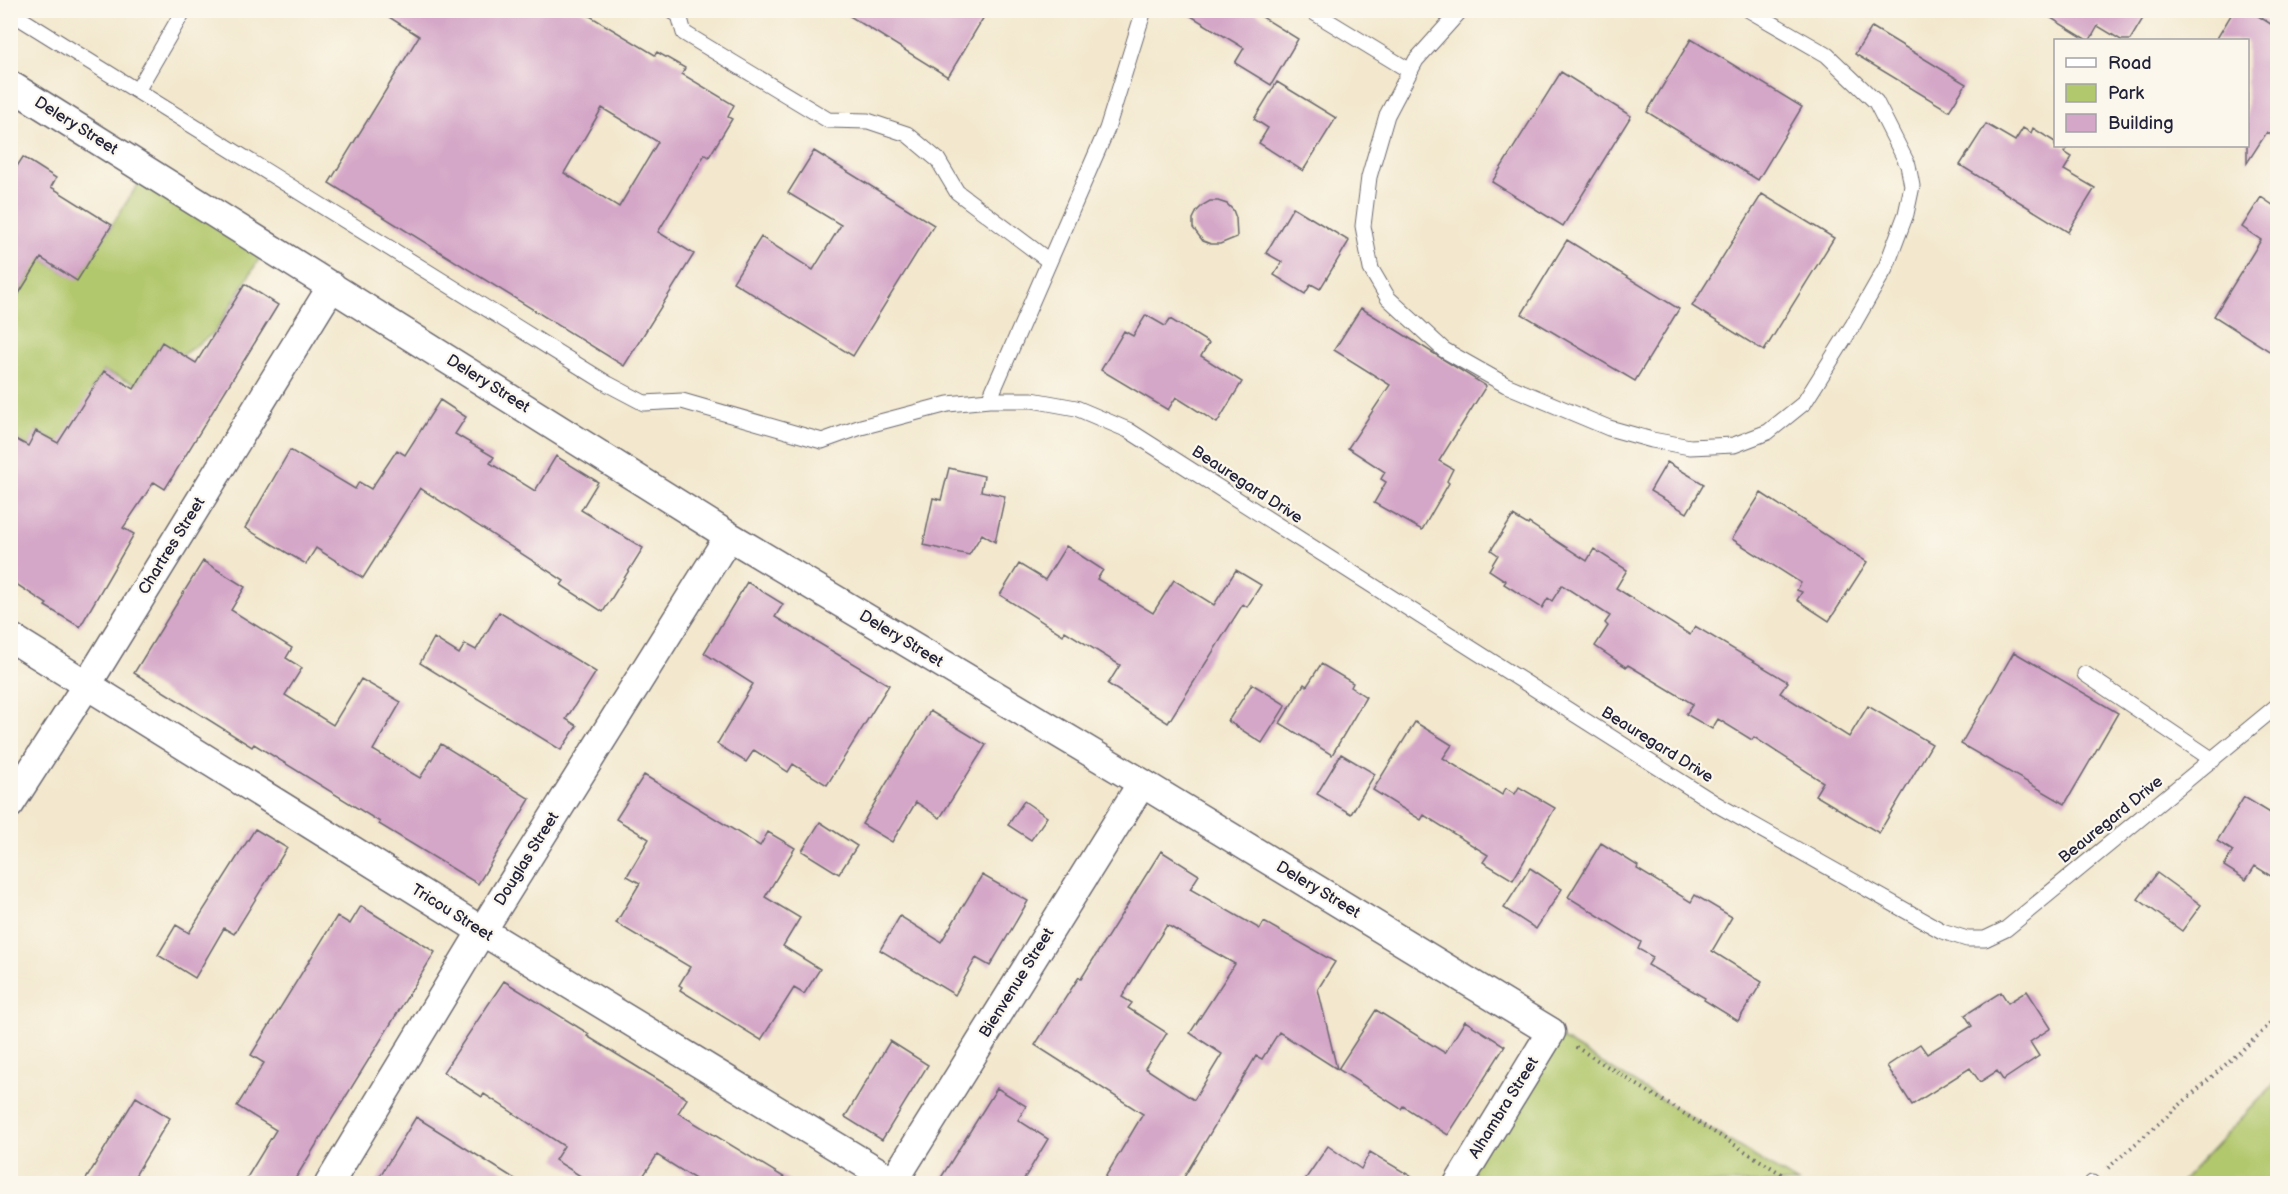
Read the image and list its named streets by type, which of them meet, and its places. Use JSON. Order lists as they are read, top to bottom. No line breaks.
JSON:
{"streets":{"street":["Delery Street","Chartres Street","Douglas Street","Tricou Street","Bienvenue Street","Alhambra Street"],"lane":["Beauregard Drive"]},"crossings":[["Delery Street","Chartres Street"],["Delery Street","Douglas Street"],["Delery Street","Bienvenue Street"],["Delery Street","Alhambra Street"],["Chartres Street","Tricou Street"],["Douglas Street","Tricou Street"],["Tricou Street","Bienvenue Street"]],"legend":["Road","Park","Building"]}
